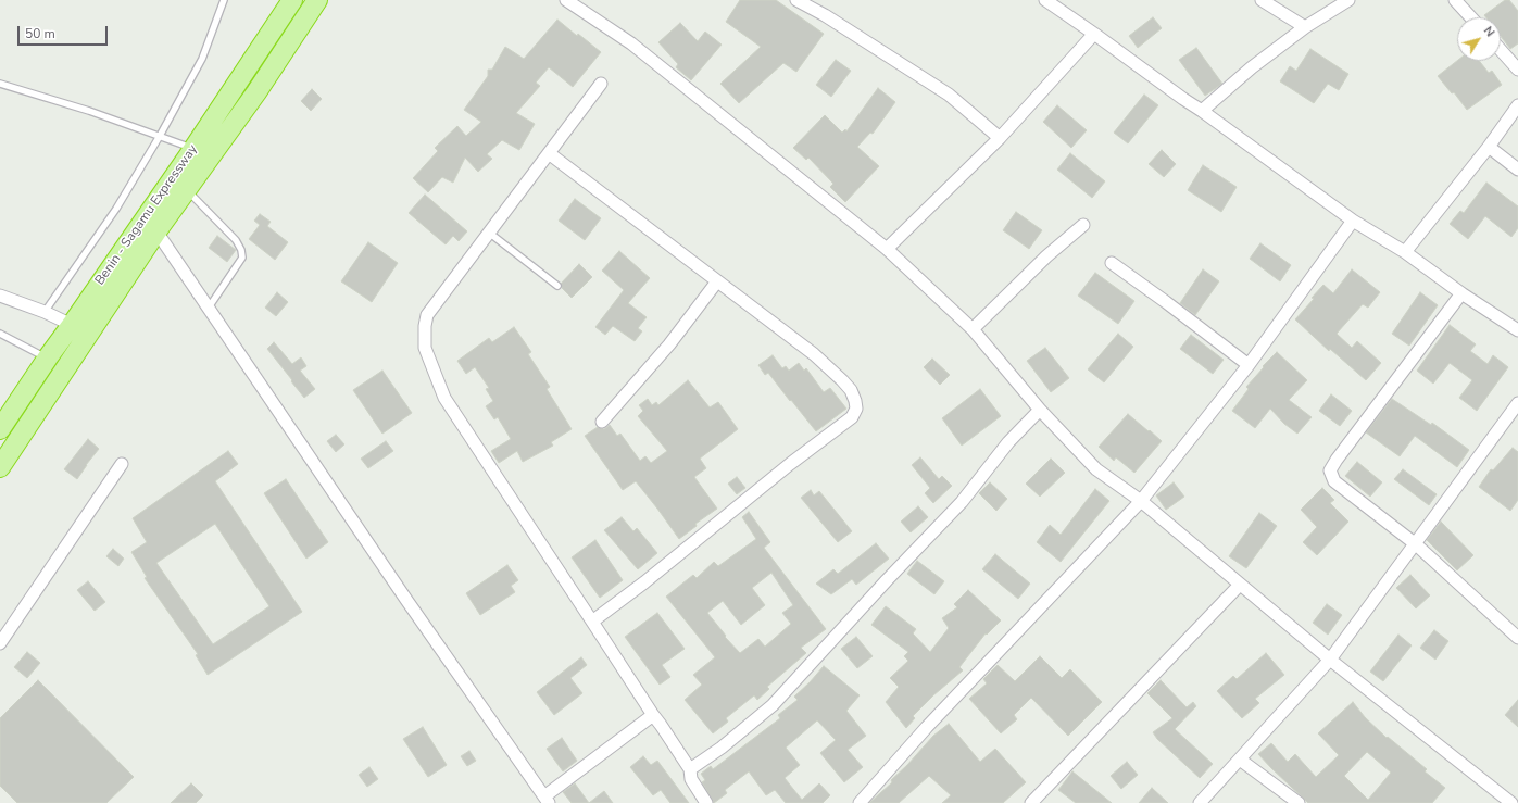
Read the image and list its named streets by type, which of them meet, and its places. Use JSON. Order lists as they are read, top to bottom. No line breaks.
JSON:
{"streets":{"highway":["Benin - Sagamu Expressway"]},"scale_bar":"50 m","north":"top right"}
